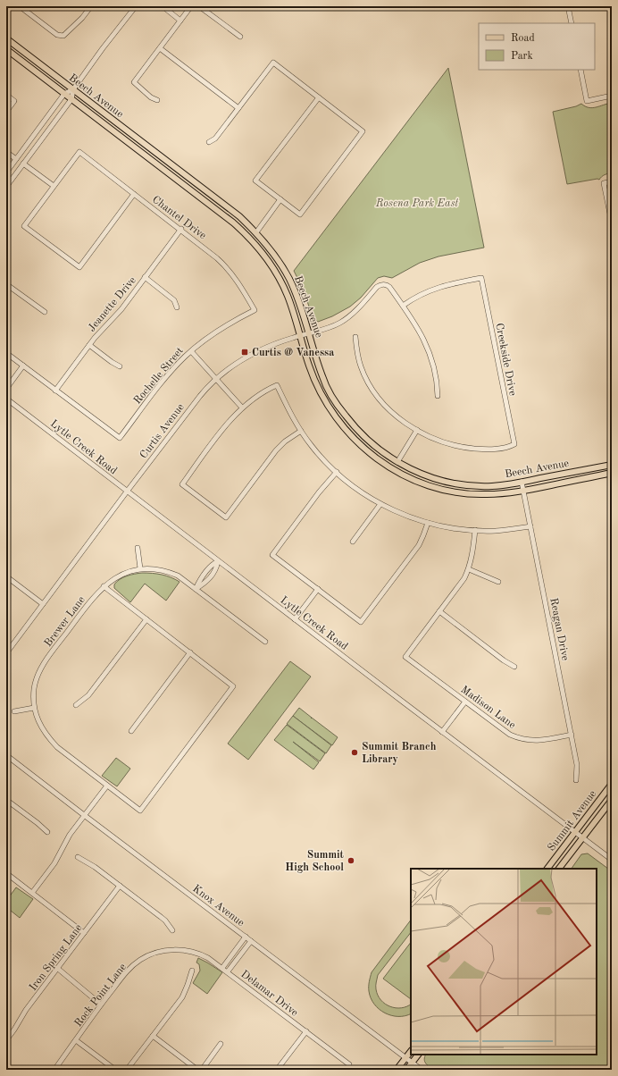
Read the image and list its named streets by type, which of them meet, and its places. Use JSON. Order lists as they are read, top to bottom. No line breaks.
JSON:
{"streets":{"main road":["Beech Avenue","Summit Avenue"],"street":["Chantel Drive","Jeanette Drive","Creekside Drive","Rochelle Street","Curtis Avenue","Lytle Creek Road","Brewer Lane","Reagan Drive","Madison Lane","Knox Avenue","Iron Spring Lane","Delamar Drive","Rock Point Lane"]},"crossings":[["Beech Avenue","Curtis Avenue"],["Beech Avenue","Reagan Drive"],["Chantel Drive","Jeanette Drive"],["Chantel Drive","Rochelle Street"],["Jeanette Drive","Rochelle Street"],["Creekside Drive","Curtis Avenue"],["Curtis Avenue","Lytle Creek Road"],["Lytle Creek Road","Summit Avenue"],["Reagan Drive","Madison Lane"],["Delamar Drive","Rock Point Lane"]],"parks":["Rosena Park East"],"places":{"transit":["Curtis @ Vanessa"],"other":["Summit Branch Library","Summit High School"]},"legend":["Road","Park"]}
